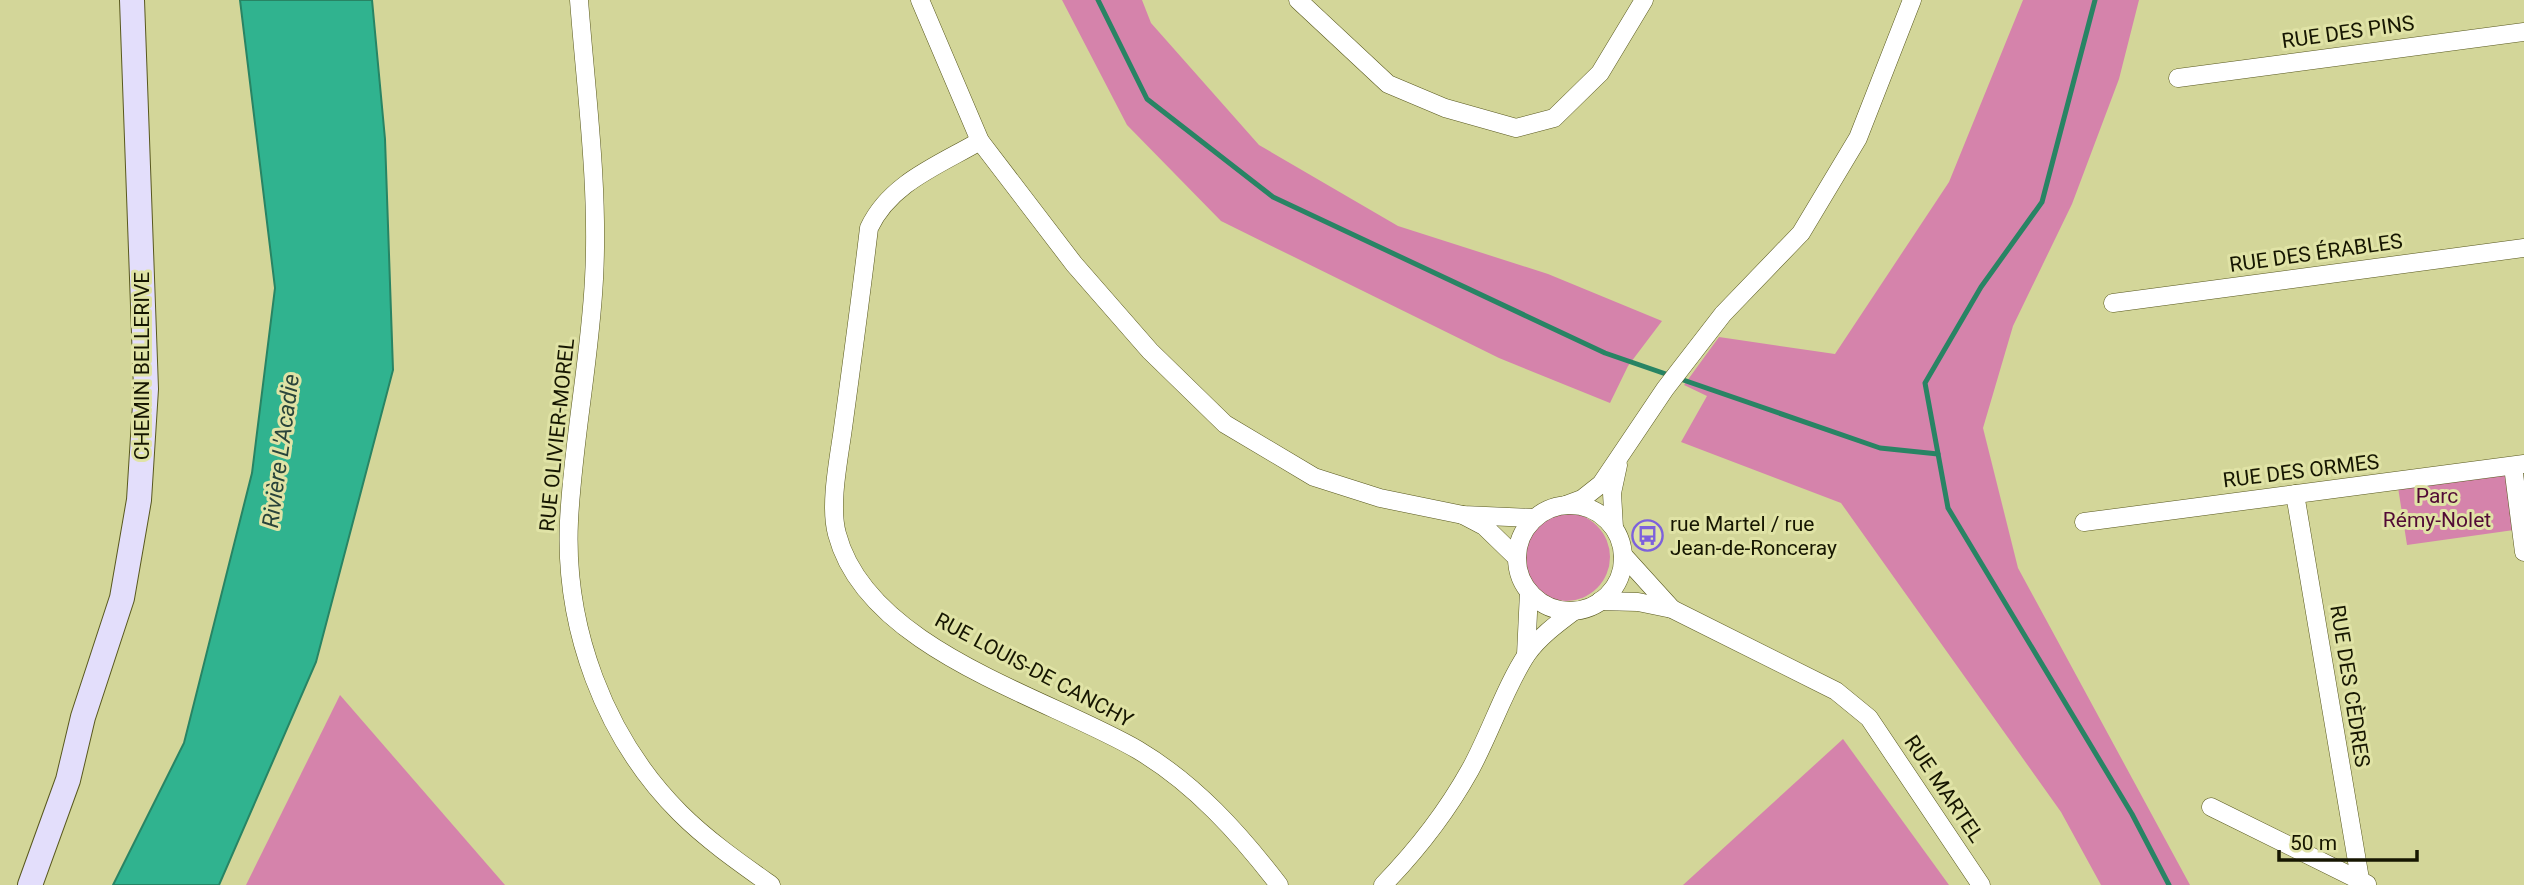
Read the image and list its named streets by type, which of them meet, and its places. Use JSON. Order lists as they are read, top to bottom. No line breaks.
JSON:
{"streets":{"main road":["CHEMIN BELLERIVE"],"street":["RUE DES PINS","RUE DES ÉRABLES","RUE OLIVIER-MOREL","RUE DES ORMES","RUE LOUIS-DE CANCHY","RUE DES CÈDRES","RUE MARTEL"]},"crossings":[["RUE DES ORMES","RUE DES CÈDRES"]],"water":["Rivière L'Acadie"],"parks":["Parc Rémy-Nolet"],"places":{"bus stop":["rue Martel / rue Jean-de-Ronceray"]},"scale_bar":"50 m"}
